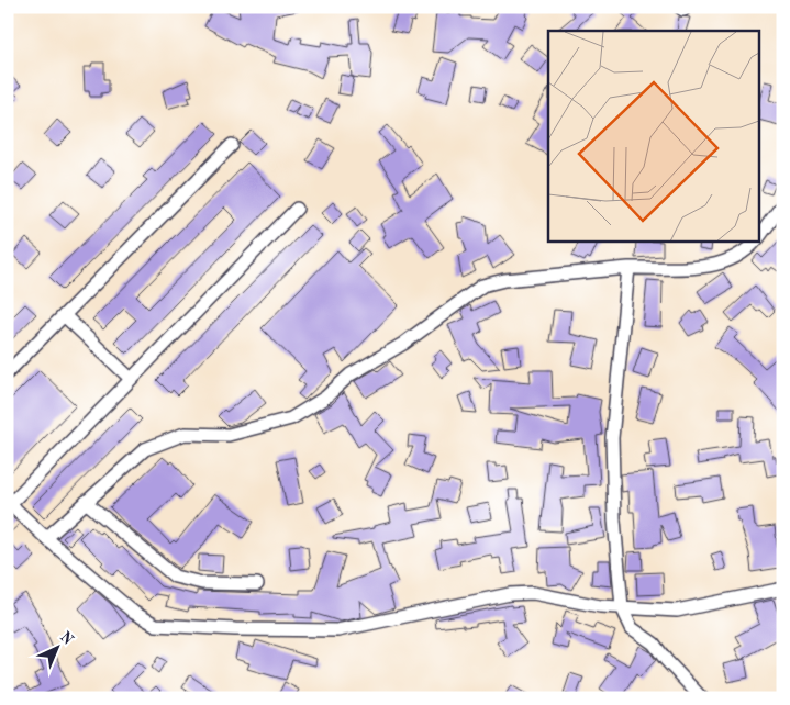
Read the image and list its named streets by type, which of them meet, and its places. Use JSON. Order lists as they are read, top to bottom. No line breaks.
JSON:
{"north":"top right"}
